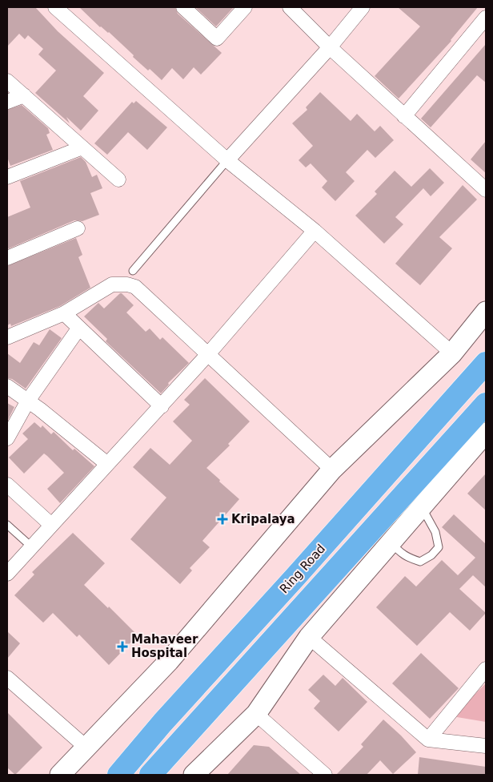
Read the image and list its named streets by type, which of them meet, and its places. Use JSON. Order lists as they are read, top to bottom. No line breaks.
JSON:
{"streets":{"highway":["Ring Road"]},"places":{"health":["Kripalaya","Mahaveer Hospital"]}}
